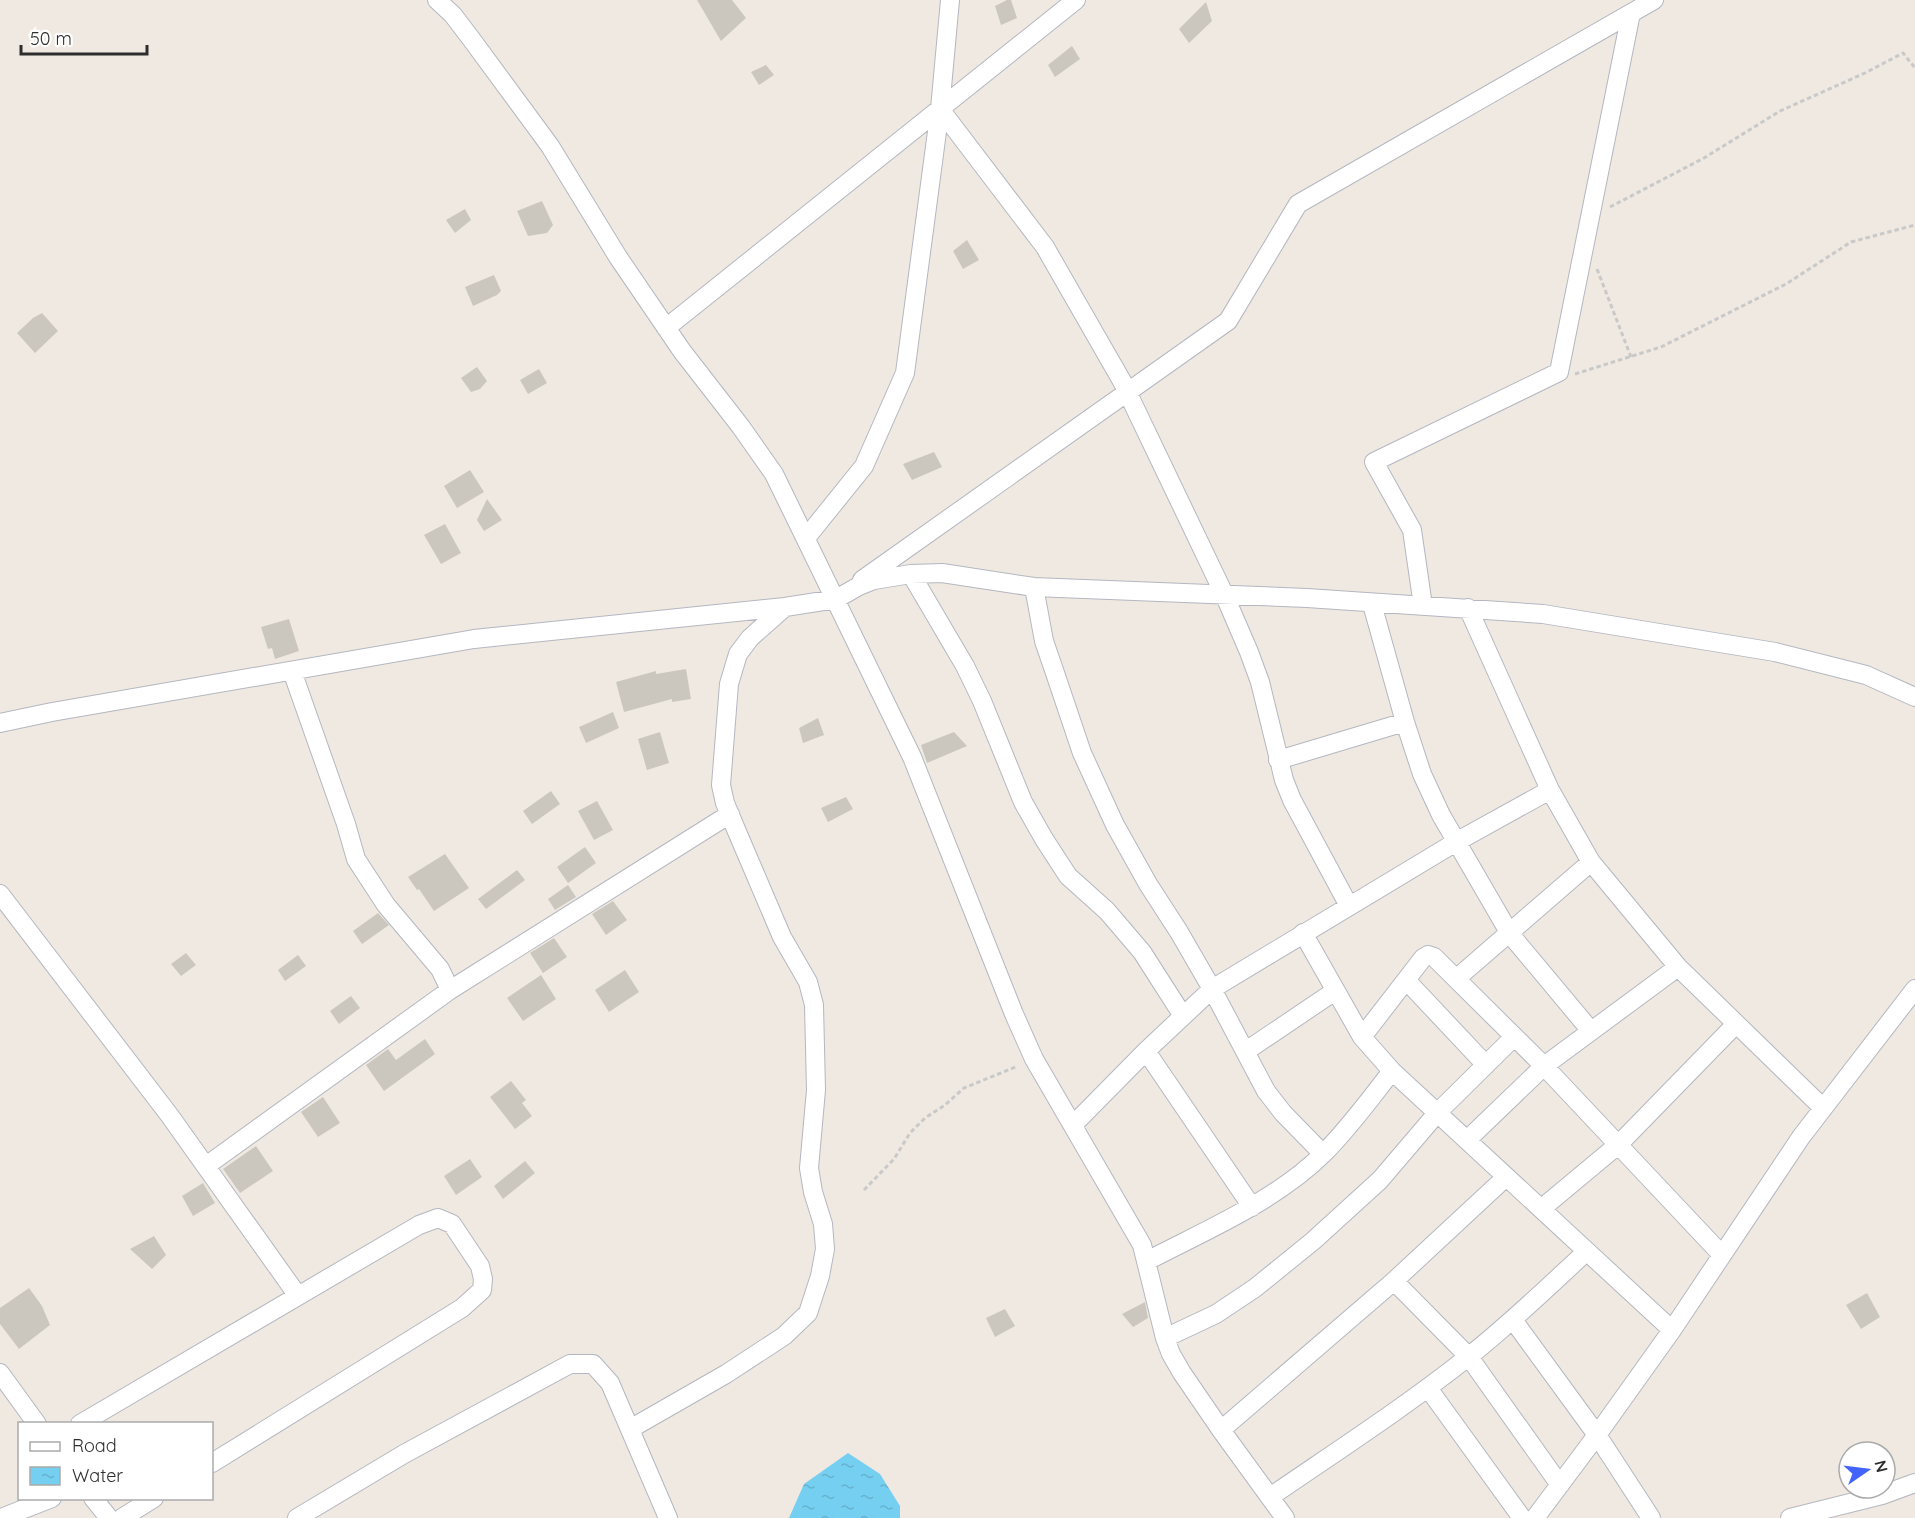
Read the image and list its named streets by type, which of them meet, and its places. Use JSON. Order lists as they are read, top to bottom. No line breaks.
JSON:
{"legend":["Road","Water"],"scale_bar":"50 m","north":"right"}
